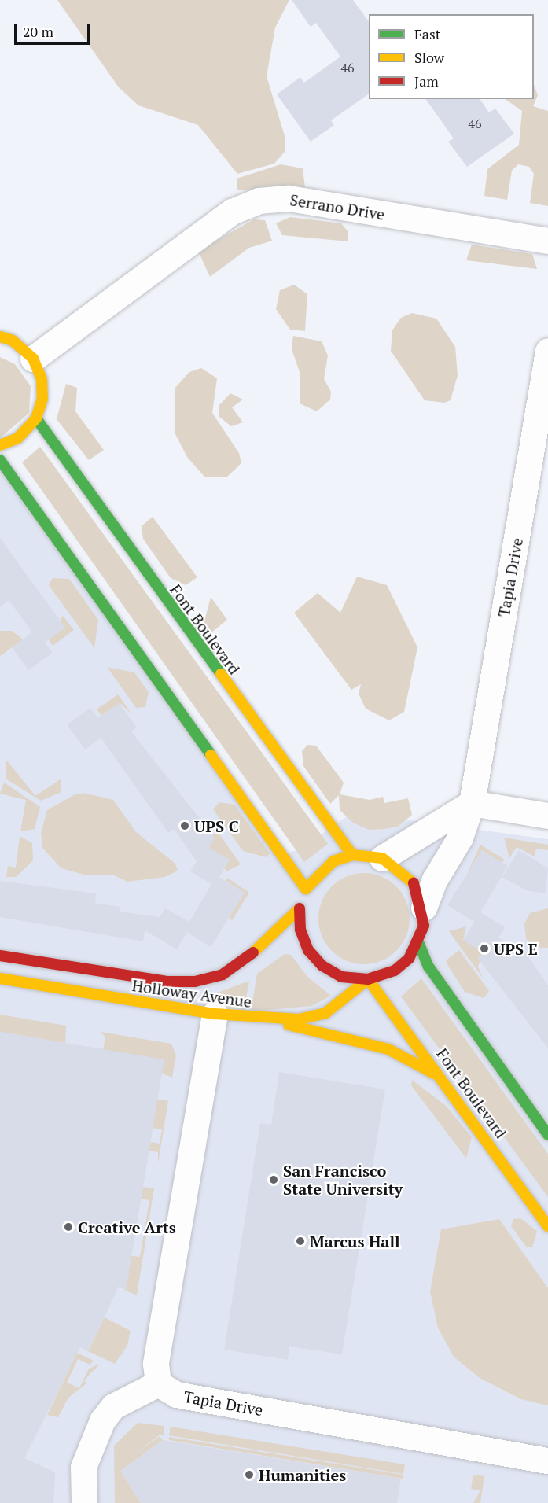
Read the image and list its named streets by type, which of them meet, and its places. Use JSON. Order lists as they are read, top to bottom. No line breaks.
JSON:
{"streets":{"street":["Serrano Drive","Tapia Drive","Font Boulevard","Holloway Avenue"]},"crossings":[["Tapia Drive","Font Boulevard"],["Tapia Drive","Holloway Avenue"],["Font Boulevard","Holloway Avenue"]],"places":["UPS C","UPS E","San Francisco State University","Creative Arts","Marcus Hall","Humanities"],"house_numbers":["46","46"],"legend":["Fast","Slow","Jam"],"scale_bar":"20 m"}
